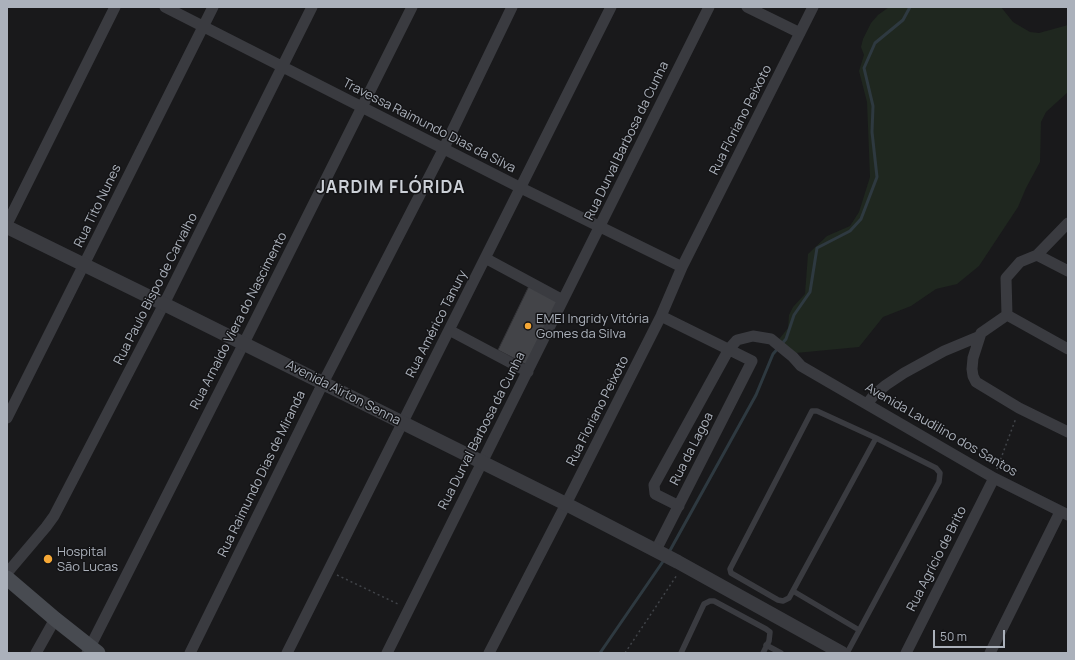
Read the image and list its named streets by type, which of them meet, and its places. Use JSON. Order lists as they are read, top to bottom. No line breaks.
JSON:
{"streets":{"street":["Rua Floriano Peixoto","Travessa Raimundo Dias da Silva","Rua Durval Barbosa da Cunha","Rua Tito Nunes","Rua Paulo Bispo de Carvalho","Rua Arnaldo Viera do Nascimento","Rua Américo Tanury","Avenida Airton Senna","Avenida Laudilino dos Santos","Rua da Lagoa","Rua Raimundo Dias de Miranda","Rua Agrício de Brito"]},"crossings":[["Rua Floriano Peixoto","Travessa Raimundo Dias da Silva"],["Rua Floriano Peixoto","Avenida Airton Senna"],["Travessa Raimundo Dias da Silva","Rua Durval Barbosa da Cunha"],["Travessa Raimundo Dias da Silva","Rua Tito Nunes"],["Travessa Raimundo Dias da Silva","Rua Paulo Bispo de Carvalho"],["Travessa Raimundo Dias da Silva","Rua Arnaldo Viera do Nascimento"],["Travessa Raimundo Dias da Silva","Rua Américo Tanury"],["Travessa Raimundo Dias da Silva","Rua Raimundo Dias de Miranda"],["Rua Durval Barbosa da Cunha","Avenida Airton Senna"],["Rua Tito Nunes","Avenida Airton Senna"],["Rua Paulo Bispo de Carvalho","Avenida Airton Senna"],["Rua Arnaldo Viera do Nascimento","Avenida Airton Senna"],["Rua Américo Tanury","Avenida Airton Senna"],["Avenida Airton Senna","Rua da Lagoa"],["Avenida Airton Senna","Rua Raimundo Dias de Miranda"],["Avenida Laudilino dos Santos","Rua da Lagoa"],["Avenida Laudilino dos Santos","Rua Agrício de Brito"]],"districts":["JARDIM FLÓRIDA"],"places":["EMEI lngridy Vitória Gomes da Silva","Hospital São Lucas"],"scale_bar":"50 m"}
